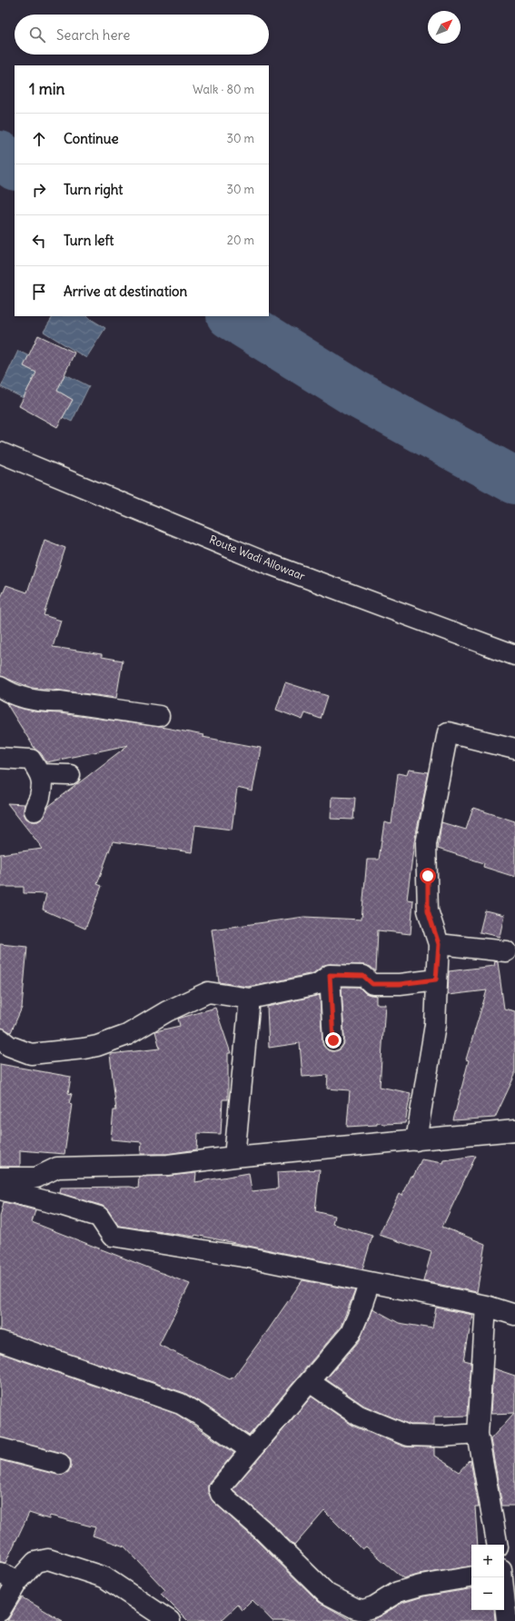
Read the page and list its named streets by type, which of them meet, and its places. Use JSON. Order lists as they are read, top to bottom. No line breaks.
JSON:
{"streets":{"street":["Route Wadi Allowaar"]},"north":"top right","page":{"search":"Search here","heading":["1 min","Walk · 80 m"],"list":[["Continue","30 m"],["Turn right","30 m"],["Turn left","20 m"],"Arrive at destination"],"map_buttons":["+","−"]}}
